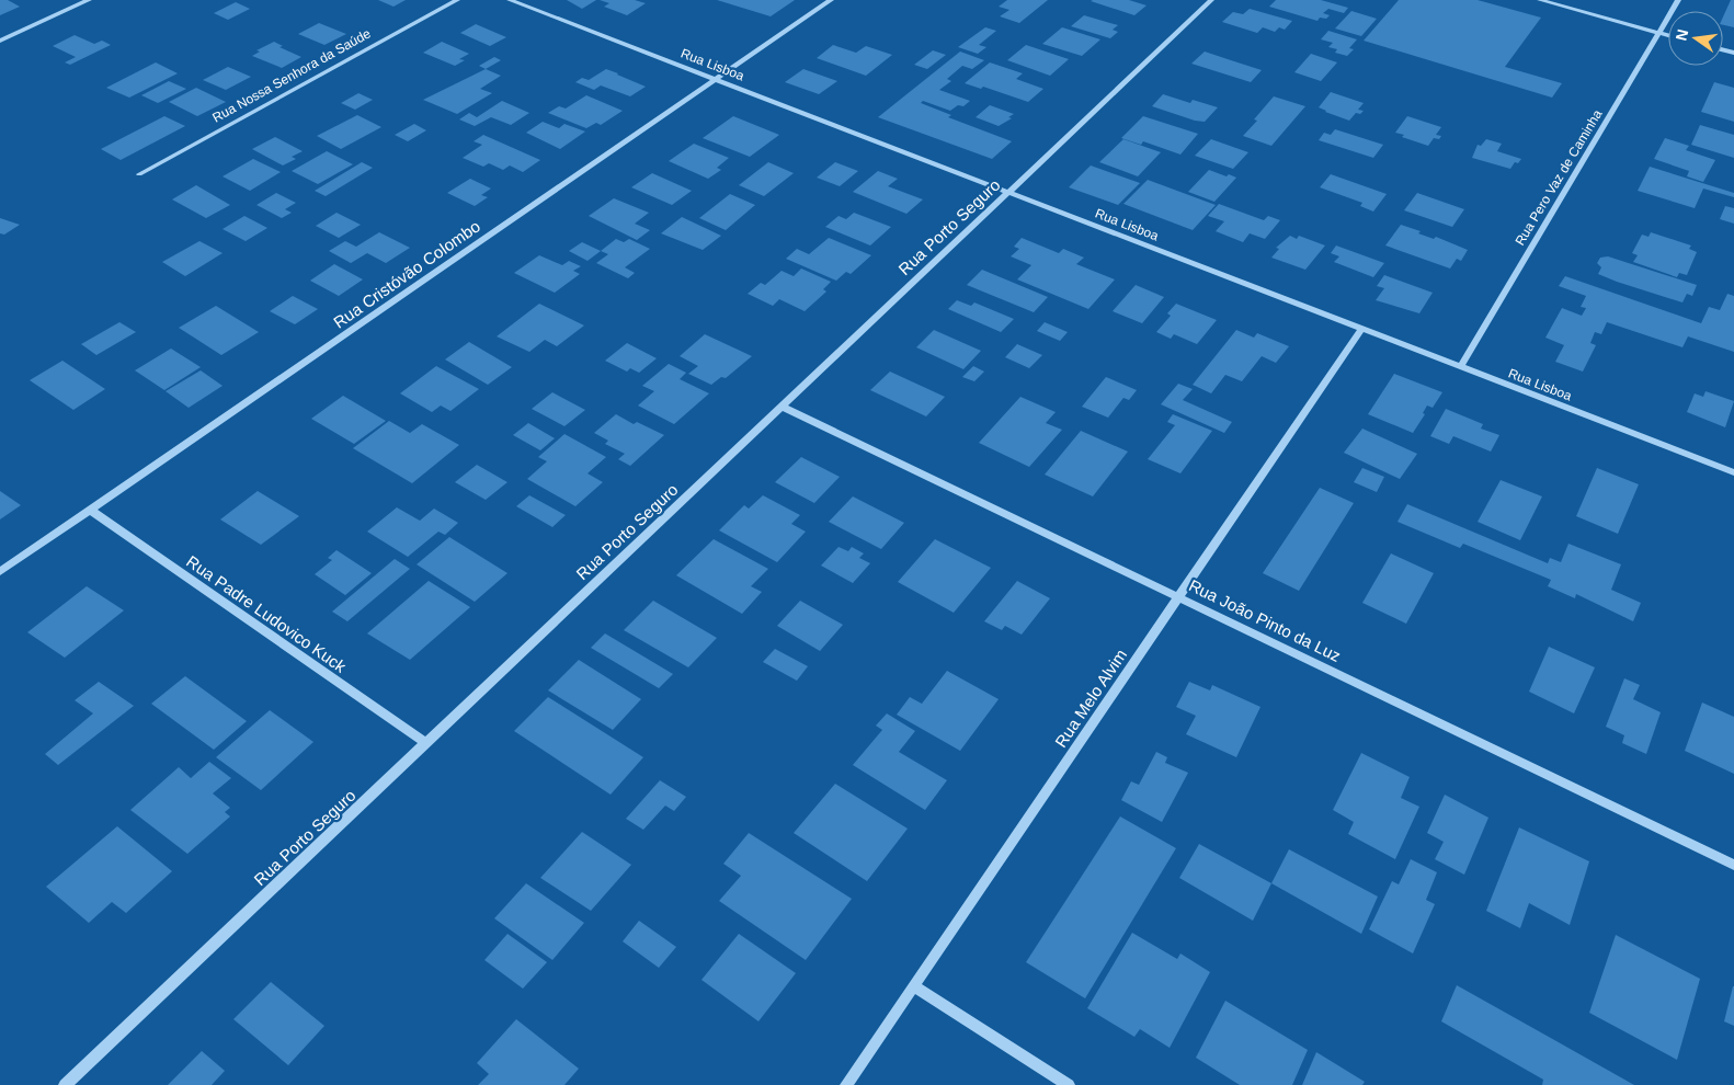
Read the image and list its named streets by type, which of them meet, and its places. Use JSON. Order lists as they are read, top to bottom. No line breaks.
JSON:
{"streets":{"street":["Rua Lisboa","Rua Nossa Senhora da Saúde","Rua Pero Vaz de Caminha","Rua Porto Seguro","Rua Cristóvão Colombo","Rua Padre Ludovico Kuck","Rua João Pinto da Luz","Rua Melo Alvim"]},"crossings":[["Rua Lisboa","Rua Pero Vaz de Caminha"],["Rua Lisboa","Rua Porto Seguro"],["Rua Lisboa","Rua Cristóvão Colombo"],["Rua Lisboa","Rua Melo Alvim"],["Rua Porto Seguro","Rua Padre Ludovico Kuck"],["Rua Porto Seguro","Rua João Pinto da Luz"],["Rua Cristóvão Colombo","Rua Padre Ludovico Kuck"],["Rua João Pinto da Luz","Rua Melo Alvim"]],"north":"left"}
